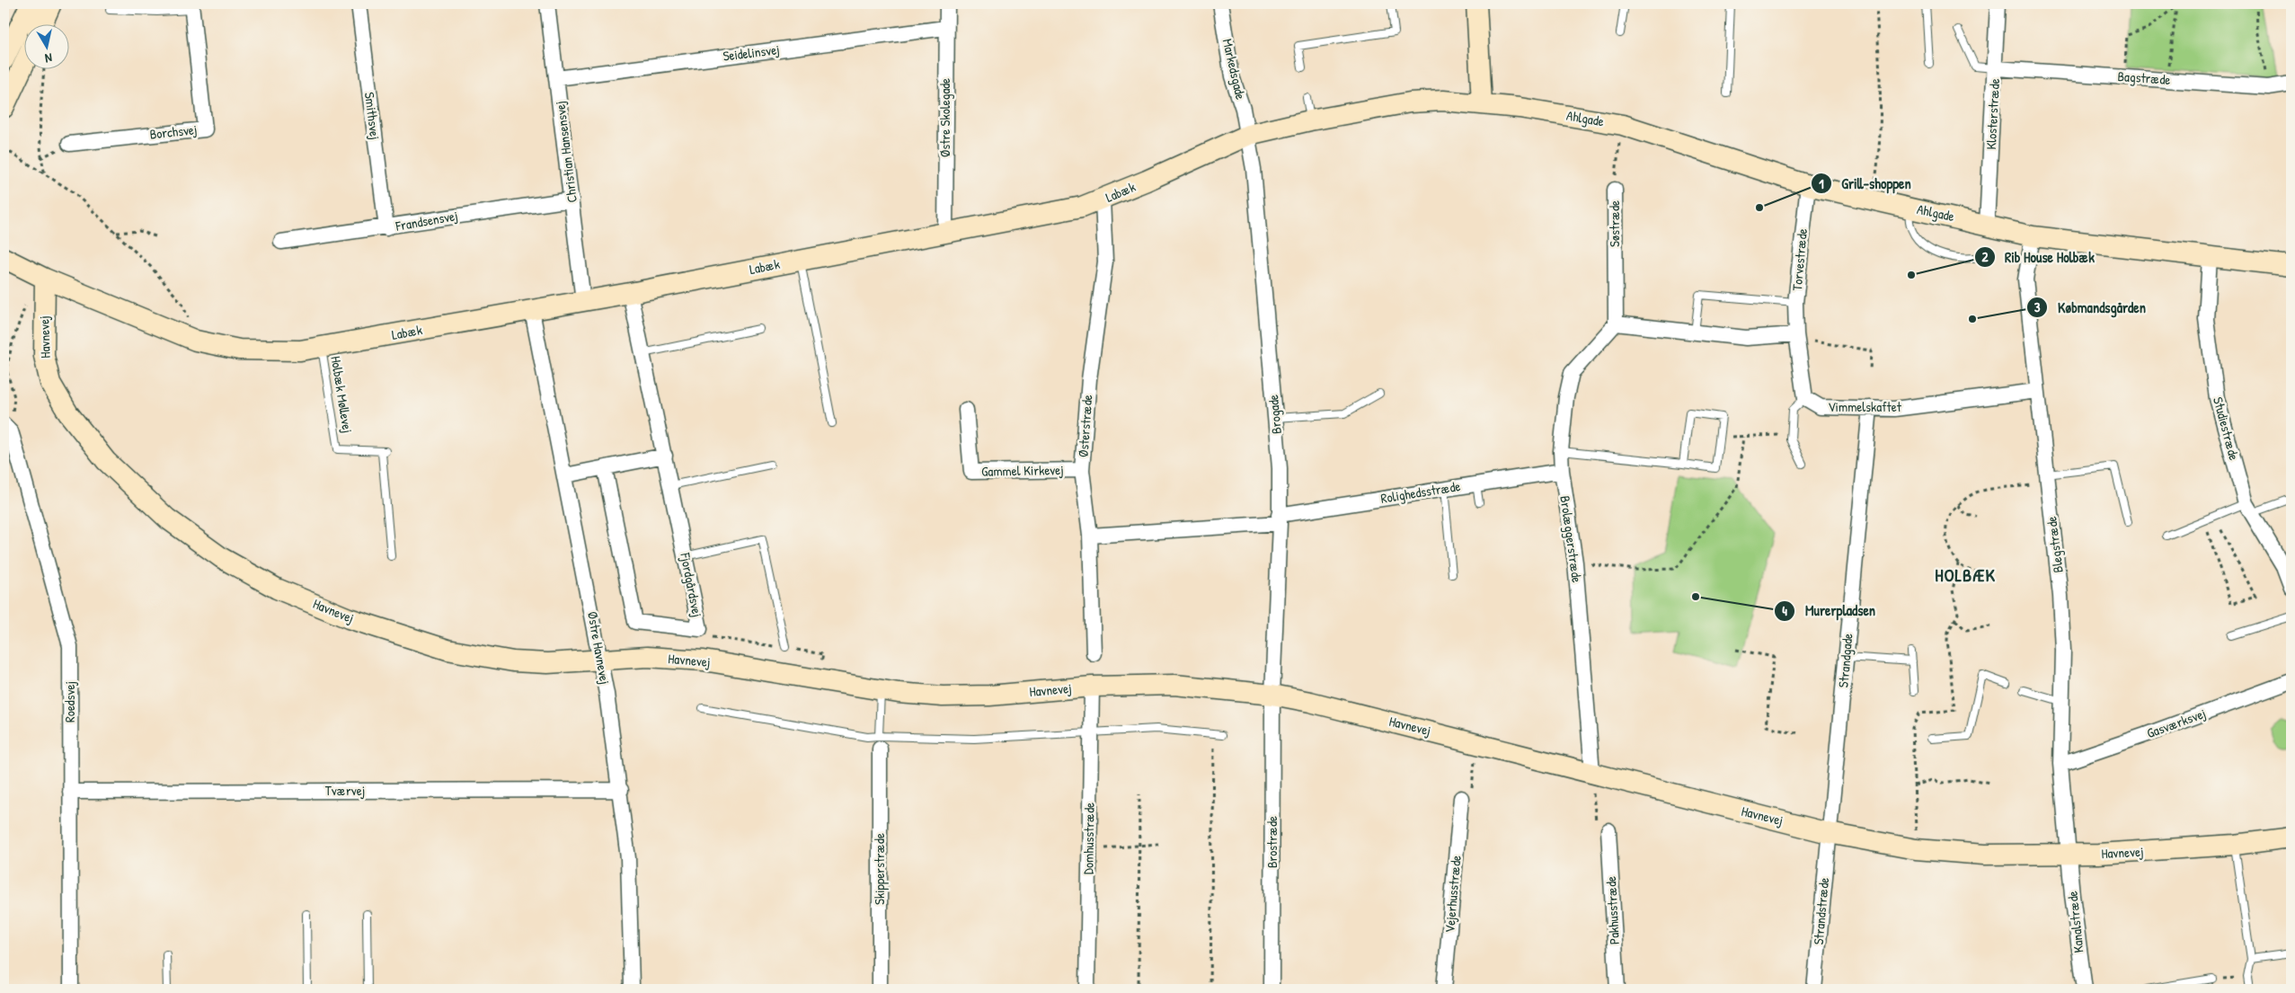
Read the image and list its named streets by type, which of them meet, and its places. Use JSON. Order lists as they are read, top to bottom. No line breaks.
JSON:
{"streets":{"street":["Seidelinsvej","Markedsgade","Bagstræde","Klosterstræde","Smithsvej","Østre Skolegade","Ahlgade","Borchsvej","Christian Hansensvej","Labæk","Frandsensvej","Søstræde","Torvestræde","Havnevej","Vimmelskaftet","Brogade","Østerstræde","Studiestræde","Gammel Kirkevej","Rolighedsstræde","Brolæggerstræde","Blegstræde","Fjordgårdsvej","Østre Havnevej","Strandgade","Roedsvej","Gasværksvej","Tværvej","Domhusstræde","Brostræde","Skipperstræde","Vejerhusstræde","Pakhusstræde","Strandstræde","Kanalstræde"],"lane":["Holbæk Møllevej"]},"crossings":[["Seidelinsvej","Østre Skolegade"],["Seidelinsvej","Christian Hansensvej"],["Markedsgade","Labæk"],["Markedsgade","Brogade"],["Bagstræde","Klosterstræde"],["Klosterstræde","Ahlgade"],["Smithsvej","Frandsensvej"],["Østre Skolegade","Labæk"],["Ahlgade","Labæk"],["Ahlgade","Søstræde"],["Ahlgade","Torvestræde"],["Ahlgade","Studiestræde"],["Ahlgade","Blegstræde"],["Christian Hansensvej","Labæk"],["Christian Hansensvej","Frandsensvej"],["Labæk","Havnevej"],["Labæk","Holbæk Møllevej"],["Labæk","Brogade"],["Labæk","Østerstræde"],["Labæk","Fjordgårdsvej"],["Labæk","Østre Havnevej"],["Søstræde","Brolæggerstræde"],["Havnevej","Brogade"],["Havnevej","Brolæggerstræde"],["Havnevej","Blegstræde"],["Havnevej","Østre Havnevej"],["Havnevej","Strandgade"],["Havnevej","Domhusstræde"],["Havnevej","Brostræde"],["Havnevej","Strandstræde"],["Havnevej","Kanalstræde"],["Vimmelskaftet","Blegstræde"],["Vimmelskaftet","Strandgade"],["Brogade","Rolighedsstræde"],["Brogade","Brostræde"],["Østerstræde","Gammel Kirkevej"],["Østerstræde","Rolighedsstræde"],["Rolighedsstræde","Brolæggerstræde"],["Blegstræde","Gasværksvej"],["Blegstræde","Kanalstræde"],["Østre Havnevej","Tværvej"],["Strandgade","Strandstræde"],["Roedsvej","Tværvej"]],"districts":["HOLBÆK"],"places":["Grill-shoppen","Rib House Holbæk","Købmandsgården","Murerpladsen"],"north":"bottom"}
